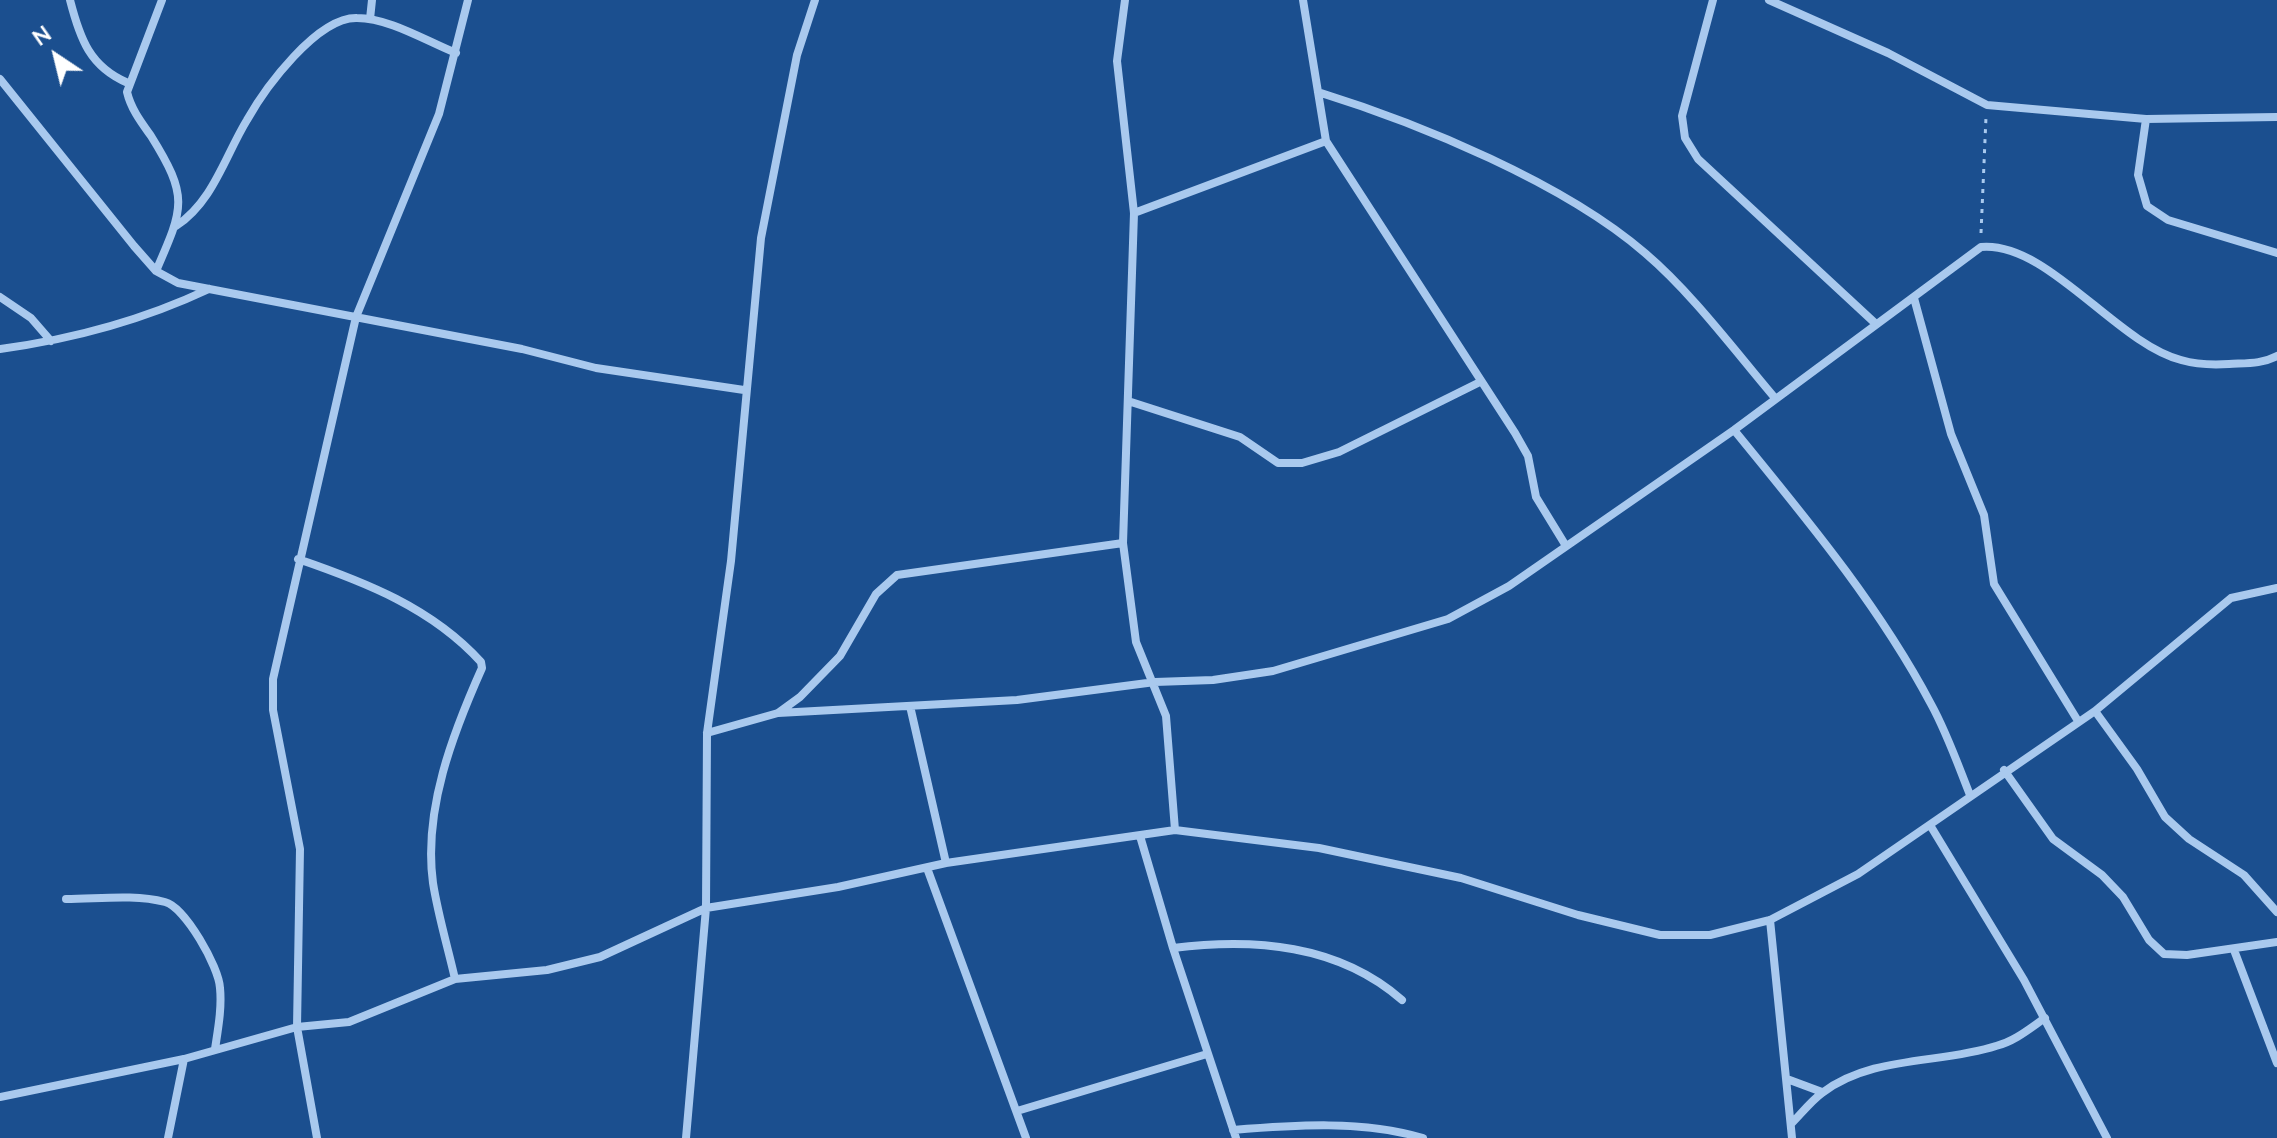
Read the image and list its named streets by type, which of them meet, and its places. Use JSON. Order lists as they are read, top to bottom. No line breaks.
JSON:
{"north":"top left"}
